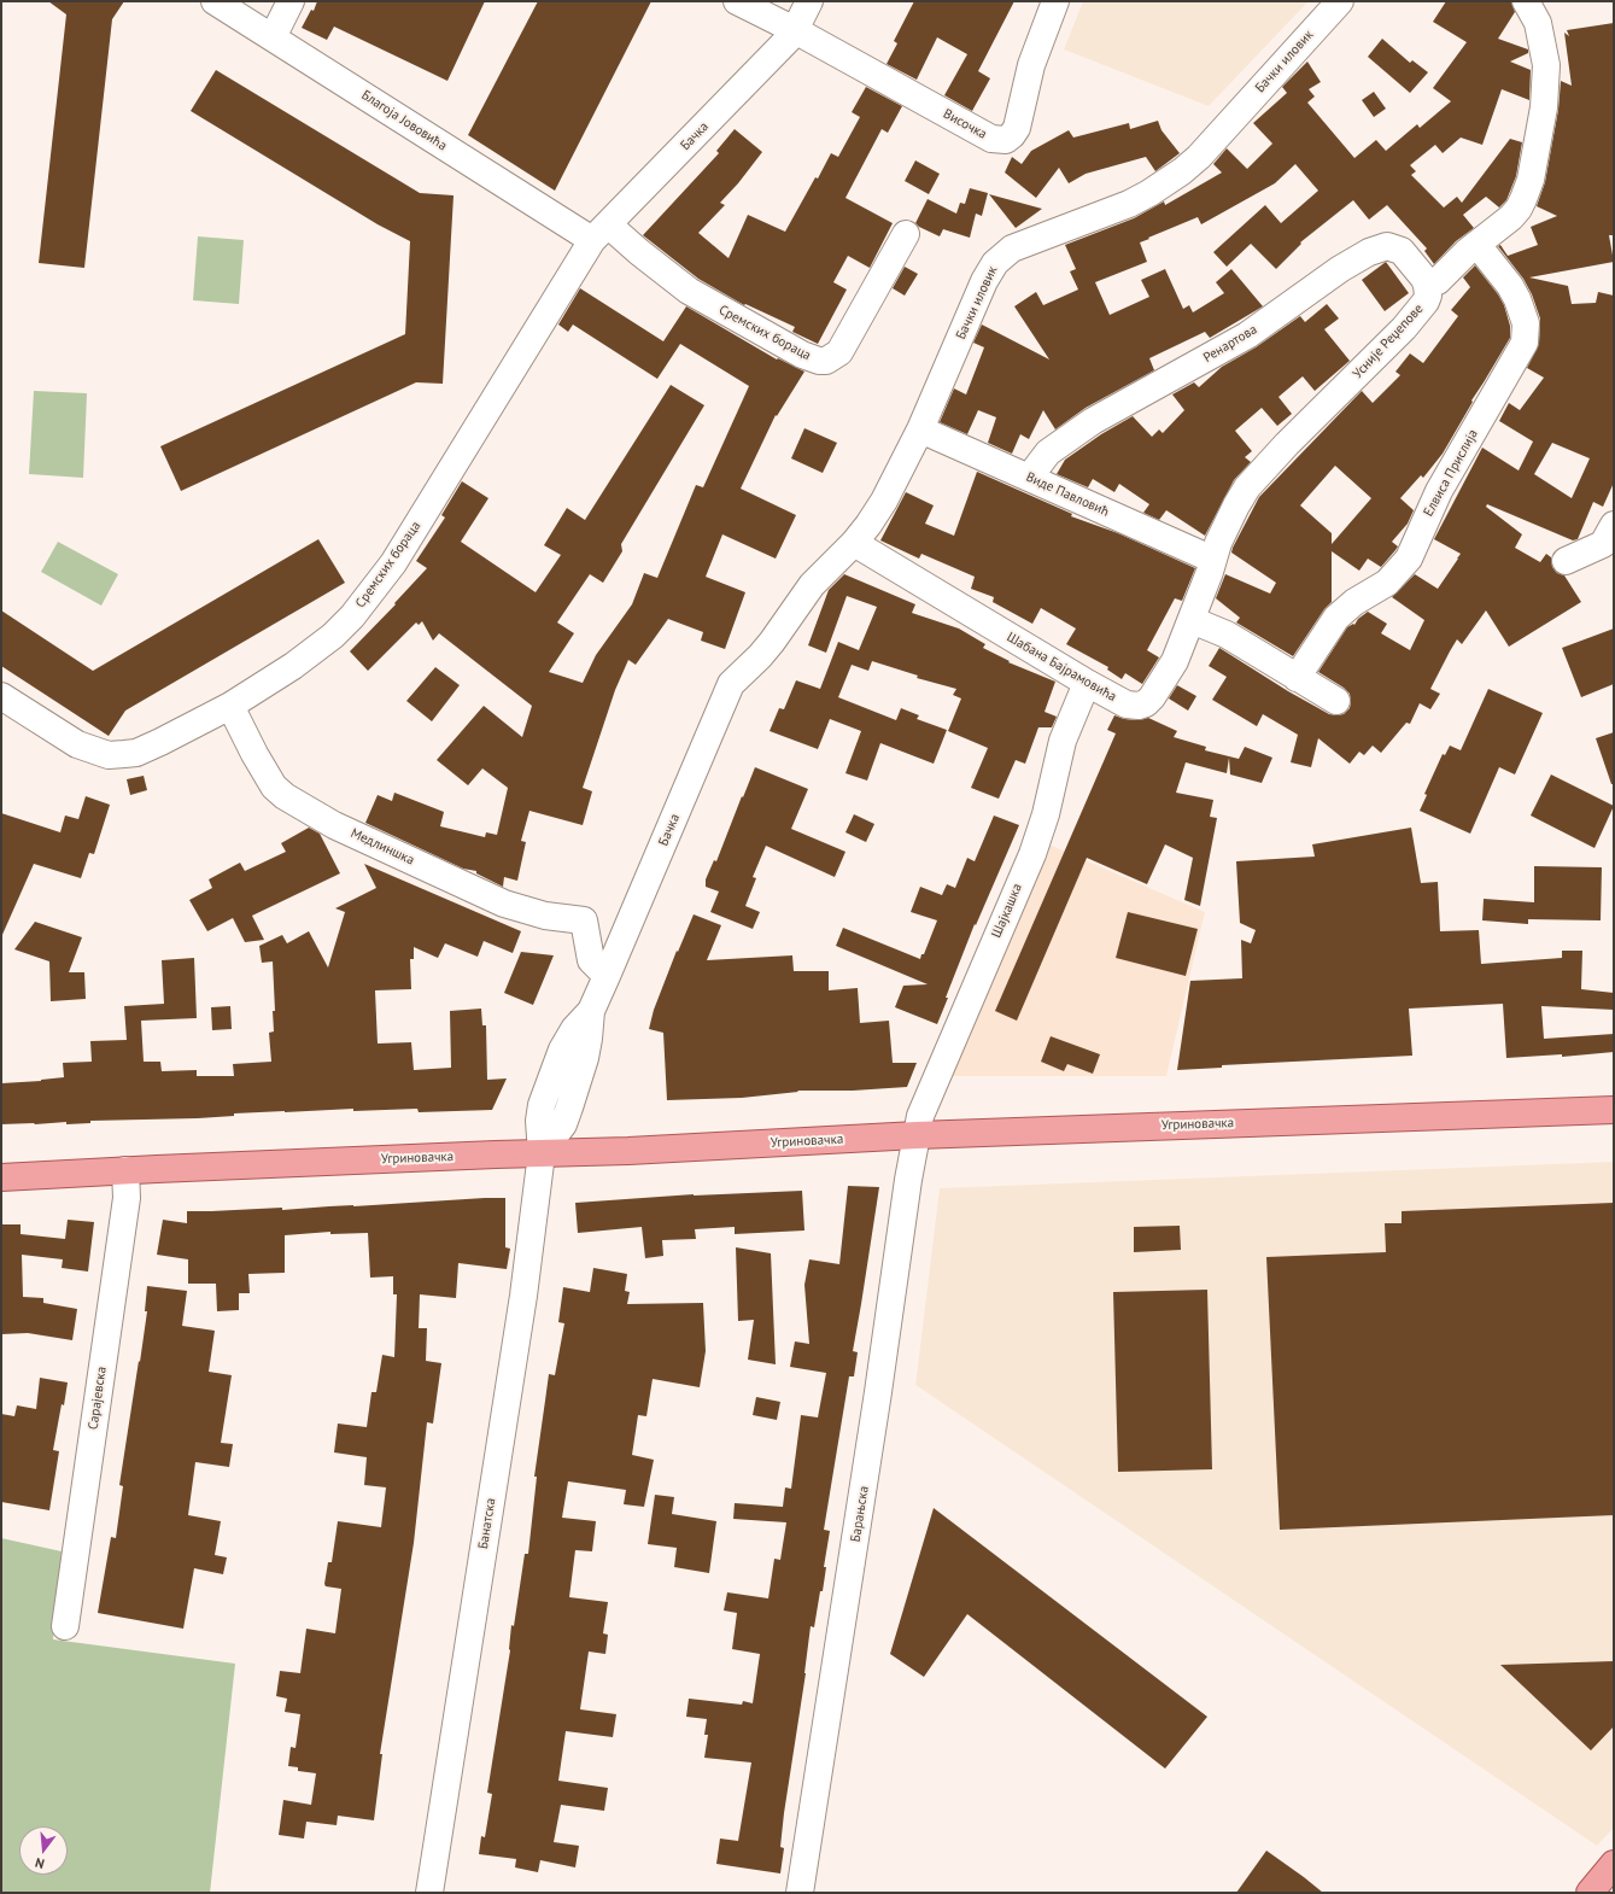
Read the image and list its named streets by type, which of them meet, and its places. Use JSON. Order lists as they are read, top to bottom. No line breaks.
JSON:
{"streets":{"main road":["Угриновачка"],"street":["Бачки иловик","Благоја Јововића","Височка","Бачка","Сремских бораца","Усније Реџепове","Ренартова","Елвиса Прислија","Виде Павловић","Шабана Бајрамовића","Медлиншка","Шајкашка","Сарајевска","Барањска","Банатска"]},"crossings":[["Бачки иловик","Бачка"],["Бачки иловик","Виде Павловић"],["Бачки иловик","Шабана Бајрамовића"],["Благоја Јововића","Бачка"],["Благоја Јововића","Сремских бораца"],["Височка","Бачка"],["Бачка","Сремских бораца"],["Бачка","Медлиншка"],["Бачка","Угриновачка"],["Бачка","Банатска"],["Сремских бораца","Медлиншка"],["Усније Реџепове","Ренартова"],["Усније Реџепове","Елвиса Прислија"],["Усније Реџепове","Виде Павловић"],["Усније Реџепове","Шабана Бајрамовића"],["Ренартова","Виде Павловић"],["Шабана Бајрамовића","Шајкашка"],["Шајкашка","Угриновачка"],["Шајкашка","Барањска"],["Угриновачка","Сарајевска"],["Угриновачка","Барањска"],["Угриновачка","Банатска"]],"north":"bottom"}
